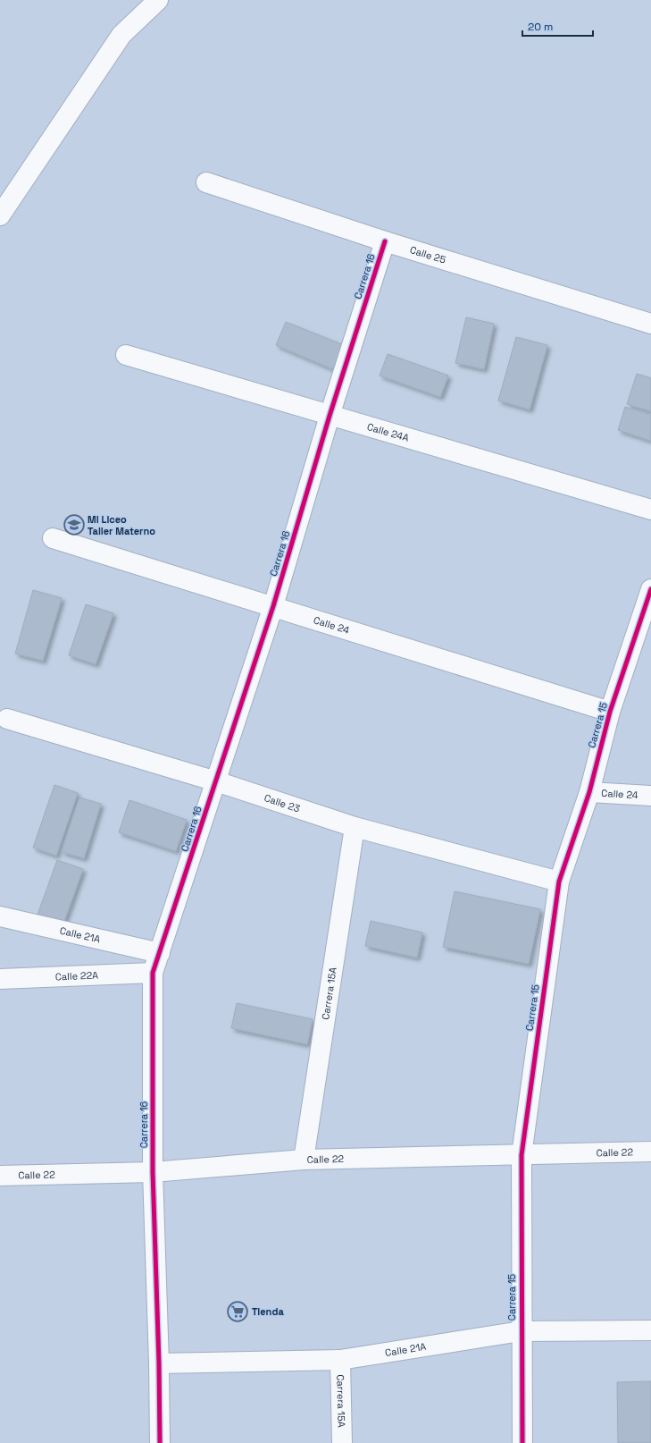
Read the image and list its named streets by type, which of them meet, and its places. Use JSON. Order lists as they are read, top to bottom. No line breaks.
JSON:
{"streets":{"street":["Calle 25","Carrera 16","Calle 24A","Calle 24","Carrera 15","Calle 23","Calle 21A","Calle 22A","Carrera 15A","Calle 22"]},"crossings":[["Calle 25","Carrera 16"],["Carrera 16","Calle 24A"],["Carrera 16","Calle 24"],["Carrera 16","Calle 23"],["Carrera 16","Calle 21A"],["Carrera 16","Calle 22A"],["Carrera 16","Calle 22"],["Calle 24","Carrera 15"],["Carrera 15","Calle 23"],["Carrera 15","Calle 21A"],["Carrera 15","Calle 22"],["Calle 23","Carrera 15A"],["Calle 21A","Carrera 15A"],["Carrera 15A","Calle 22"]],"places":{"school or university":["Mi Liceo Taller Materno"],"supermarket":["Tienda"]},"scale_bar":"20 m"}
